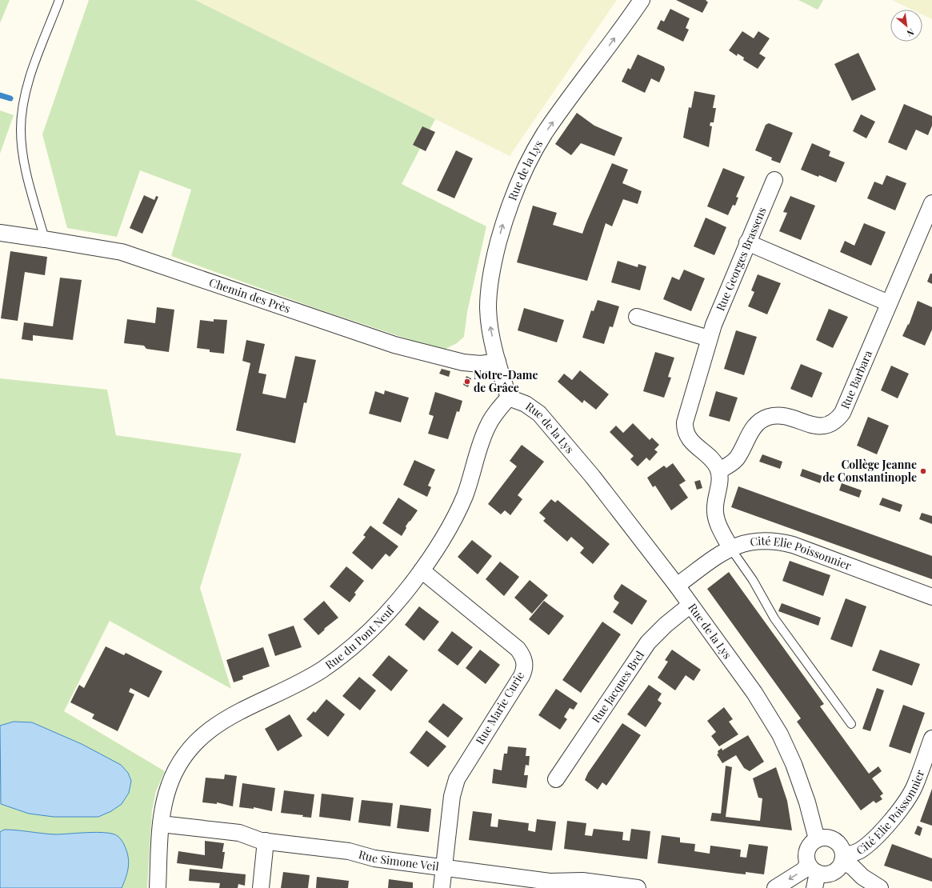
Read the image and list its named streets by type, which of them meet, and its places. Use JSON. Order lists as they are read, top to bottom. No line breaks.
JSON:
{"streets":{"street":["Rue de la Lys","Rue Georges Brassens","Chemin des Près","Rue Barbara","Cité Elie Poissonnier","Rue du Pont Neuf","Rue Jacques Brel","Rue Marie Curie","Rue Simone Veil"]},"crossings":[["Rue de la Lys","Chemin des Près"],["Rue de la Lys","Cité Elie Poissonnier"],["Rue de la Lys","Rue du Pont Neuf"],["Rue de la Lys","Rue Jacques Brel"],["Rue Georges Brassens","Rue Barbara"],["Rue du Pont Neuf","Rue Marie Curie"],["Rue du Pont Neuf","Rue Simone Veil"],["Rue Marie Curie","Rue Simone Veil"]],"one_way":["Rue de la Lys"],"places":["Notre-Dame de Grâce","Collège Jeanne de Constantinople"],"north":"bottom right"}
